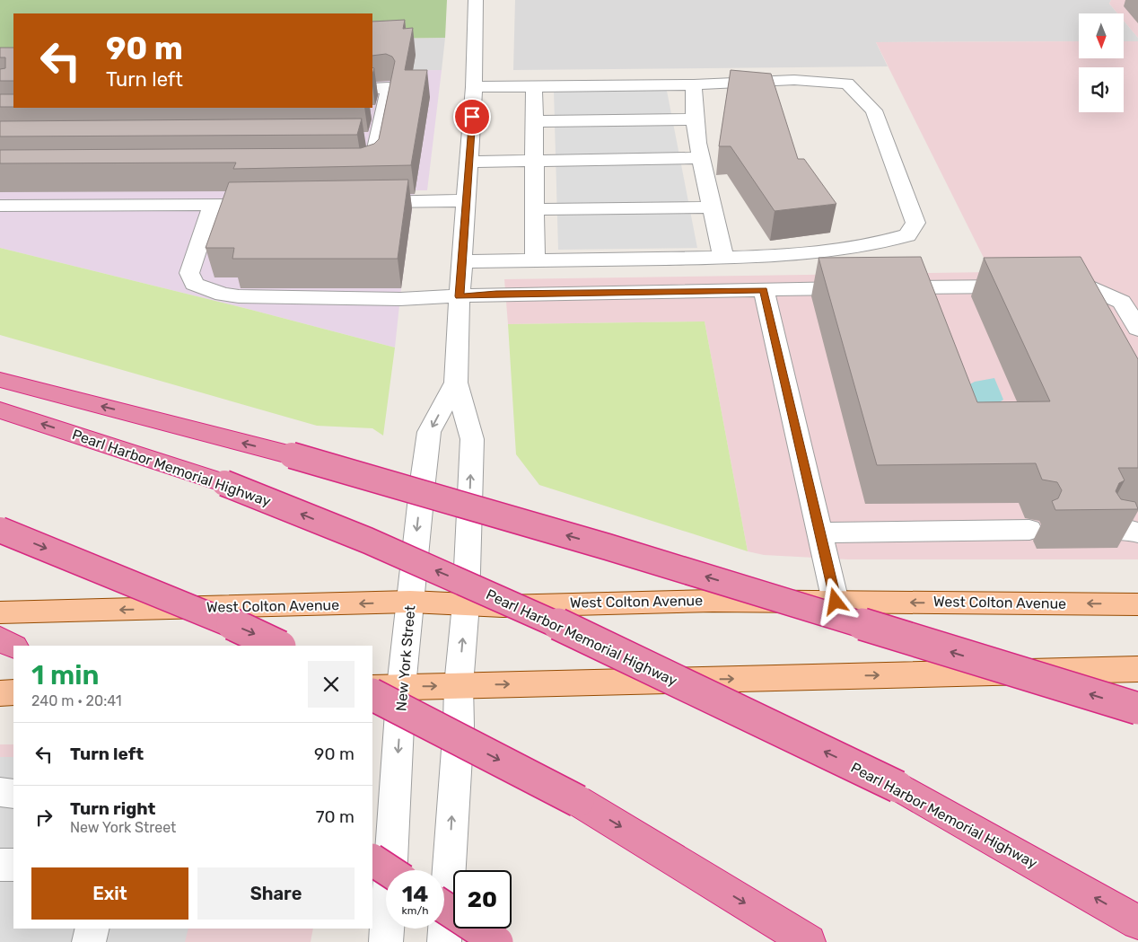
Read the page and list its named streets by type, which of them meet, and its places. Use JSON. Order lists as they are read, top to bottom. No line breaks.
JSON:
{"streets":{"highway":["Pearl Harbor Memorial Highway"],"main road":["West Colton Avenue"],"street":["New York Street"]},"crossings":[["West Colton Avenue","New York Street"]],"north":"bottom","page":{"turn":["90 m","Turn left"],"heading":["1 min","240 m · 20:41"],"list":[{"name":"Turn left","value":"90 m"},{"name":"Turn right","note":"New York Street","value":"70 m"}],"buttons":["Exit","Share"],"speed":"14 km/h","limit":"20"}}
